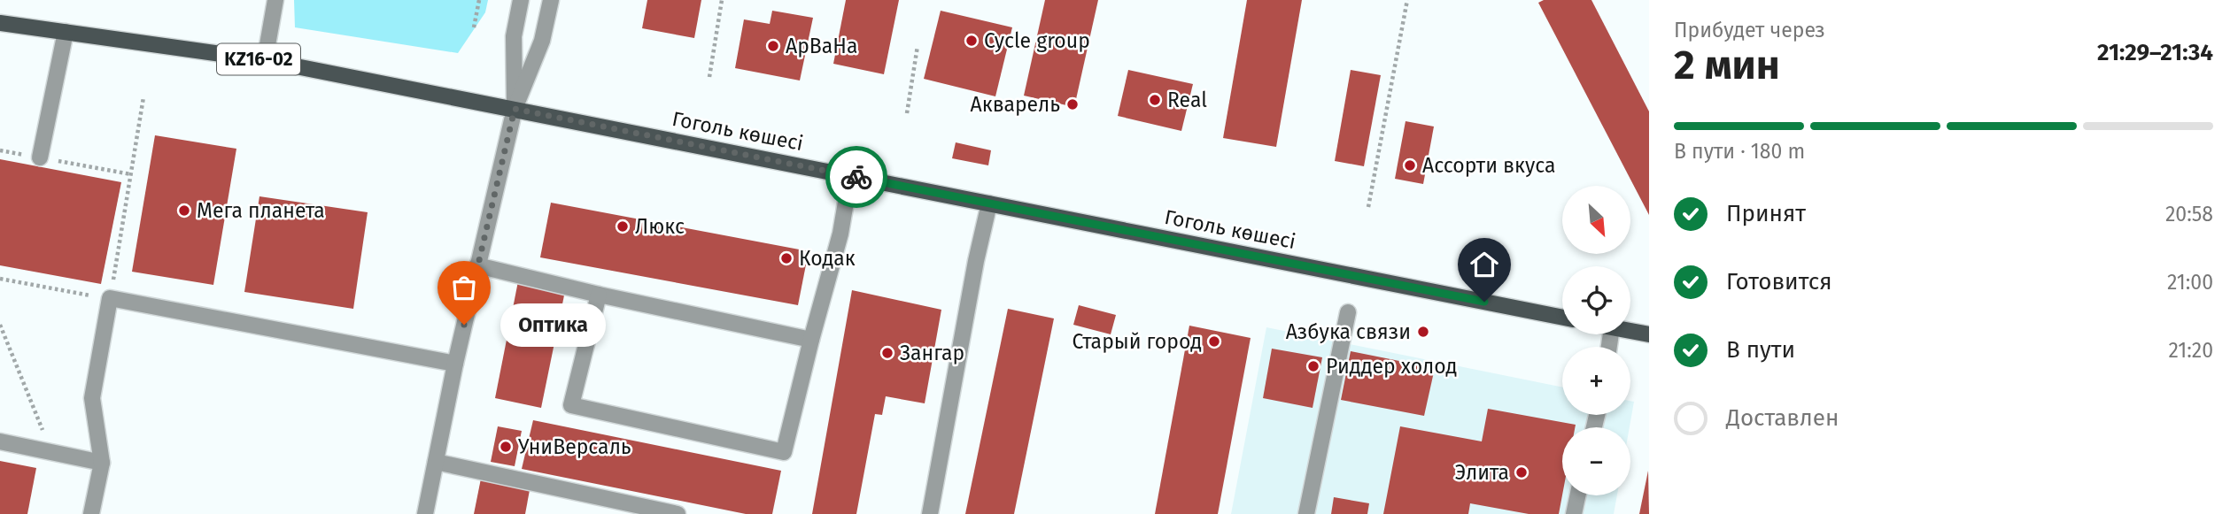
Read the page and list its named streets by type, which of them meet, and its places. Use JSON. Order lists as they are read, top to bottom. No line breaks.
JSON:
{"streets":{"main road":["KZ16-02","Гоголь көшесі"]},"places":["Cycle group","АрВаНа","Real","Акварель","Ассорти вкуса","Мега планета","Люкс","Кодак","Оптика","Азбука связи","Старый город","Зангар","Риддер холод","УниВерсаль","Элита"],"north":"bottom right","page":{"heading":["2 мин","Прибудет через","21:29–21:34"],"bar":"В пути · 180 m","list":[["Принят","20:58"],["Готовится","21:00"],["В пути","21:20"],"Доставлен"],"map_buttons":["+","−"],"bubble":"Оптика"}}
